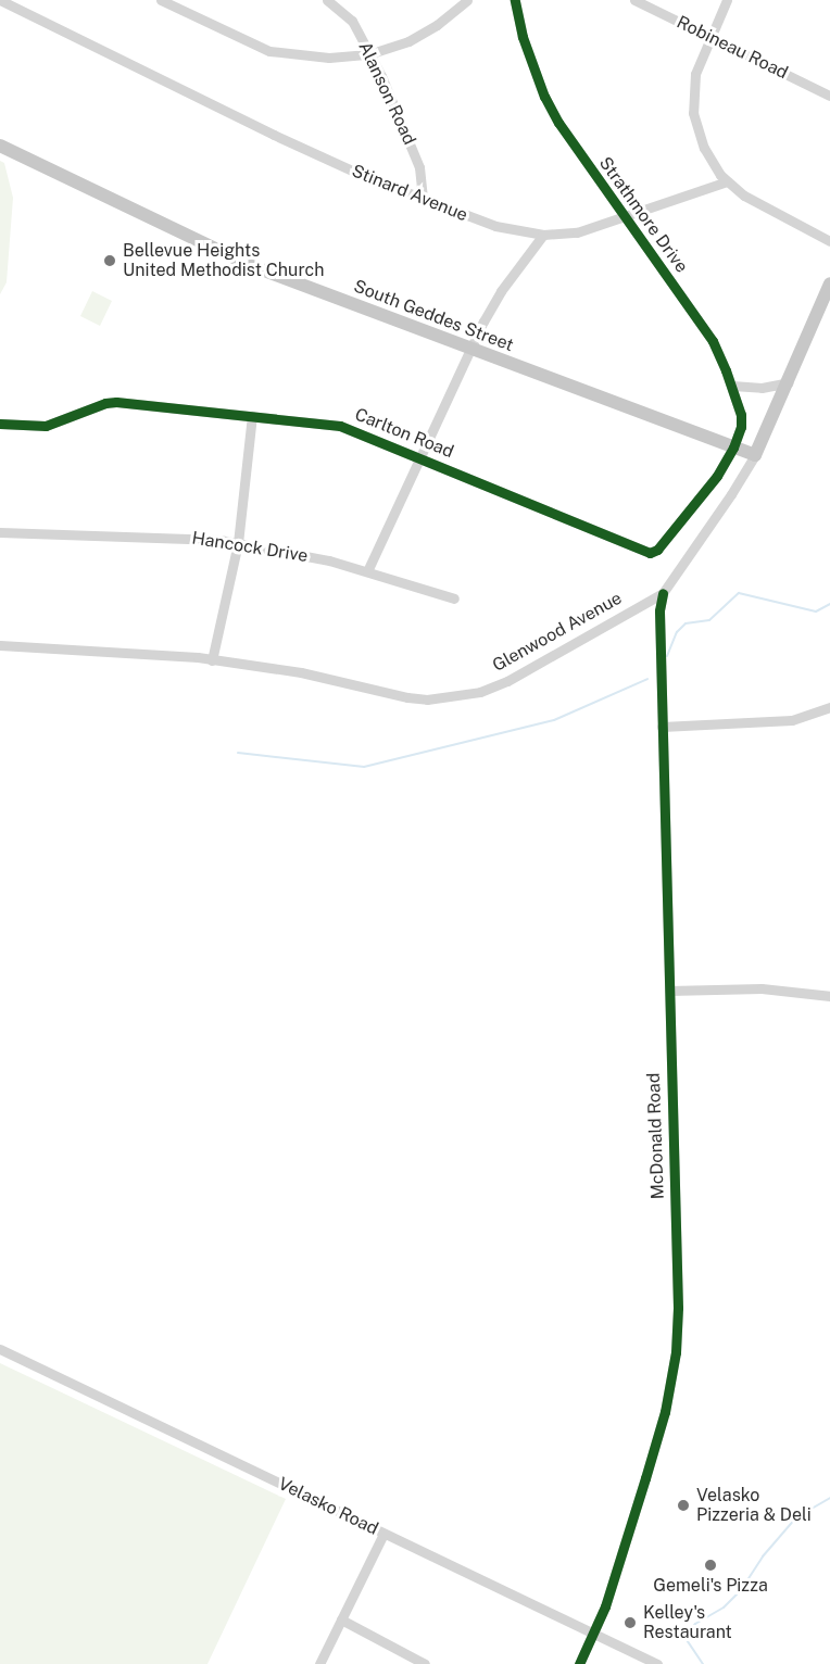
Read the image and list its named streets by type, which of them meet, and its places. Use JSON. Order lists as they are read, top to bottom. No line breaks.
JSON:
{"streets":{"main road":["South Geddes Street","Glenwood Avenue"],"street":["Robineau Road","Alanson Road","Stinard Avenue","Strathmore Drive","Carlton Road","Hancock Drive","McDonald Road","Velasko Road"]},"crossings":[["Alanson Road","Stinard Avenue"],["Stinard Avenue","Strathmore Drive"],["Strathmore Drive","South Geddes Street"],["Strathmore Drive","Carlton Road"],["South Geddes Street","Carlton Road"],["South Geddes Street","Glenwood Avenue"],["Glenwood Avenue","McDonald Road"],["McDonald Road","Velasko Road"]],"places":["Bellevue Heights United Methodist Church","Velasko Pizzeria & Deli","Gemeli's Pizza","Kelley's Restaurant"]}
